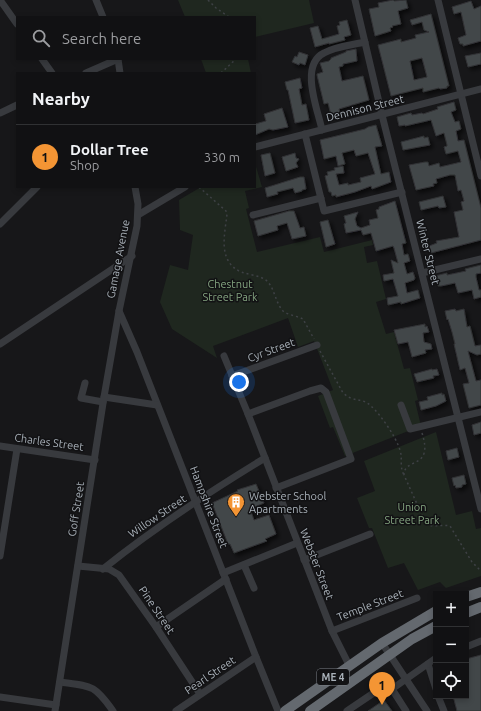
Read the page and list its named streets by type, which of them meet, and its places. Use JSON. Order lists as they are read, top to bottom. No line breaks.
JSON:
{"streets":{"highway":["ME 4"],"street":["Dennison Street","Winter Street","Gamage Avenue","Cyr Street","Charles Street","Hampshire Street","Goff Street","Willow Street","Webster Street","Temple Street","Pine Street","Pearl Street"]},"crossings":[["Dennison Street","Winter Street"],["Gamage Avenue","Hampshire Street"],["Gamage Avenue","Goff Street"],["Cyr Street","Webster Street"],["Charles Street","Goff Street"],["Hampshire Street","Goff Street"],["Hampshire Street","Willow Street"],["Hampshire Street","Pearl Street"],["Goff Street","Pine Street"],["Willow Street","Webster Street"],["Willow Street","Pine Street"],["Webster Street","Temple Street"],["Webster Street","ME 4"],["Pine Street","Pearl Street"]],"parks":["Chestnut Street Park","Union Street Park"],"places":{"building":["Webster School Apartments"]},"page":{"search":"Search here","heading":"Nearby","list":[{"mark":"1","name":"Dollar Tree","note":"Shop","value":"330 m"}],"map_buttons":["+","−"],"pins":"1"}}
